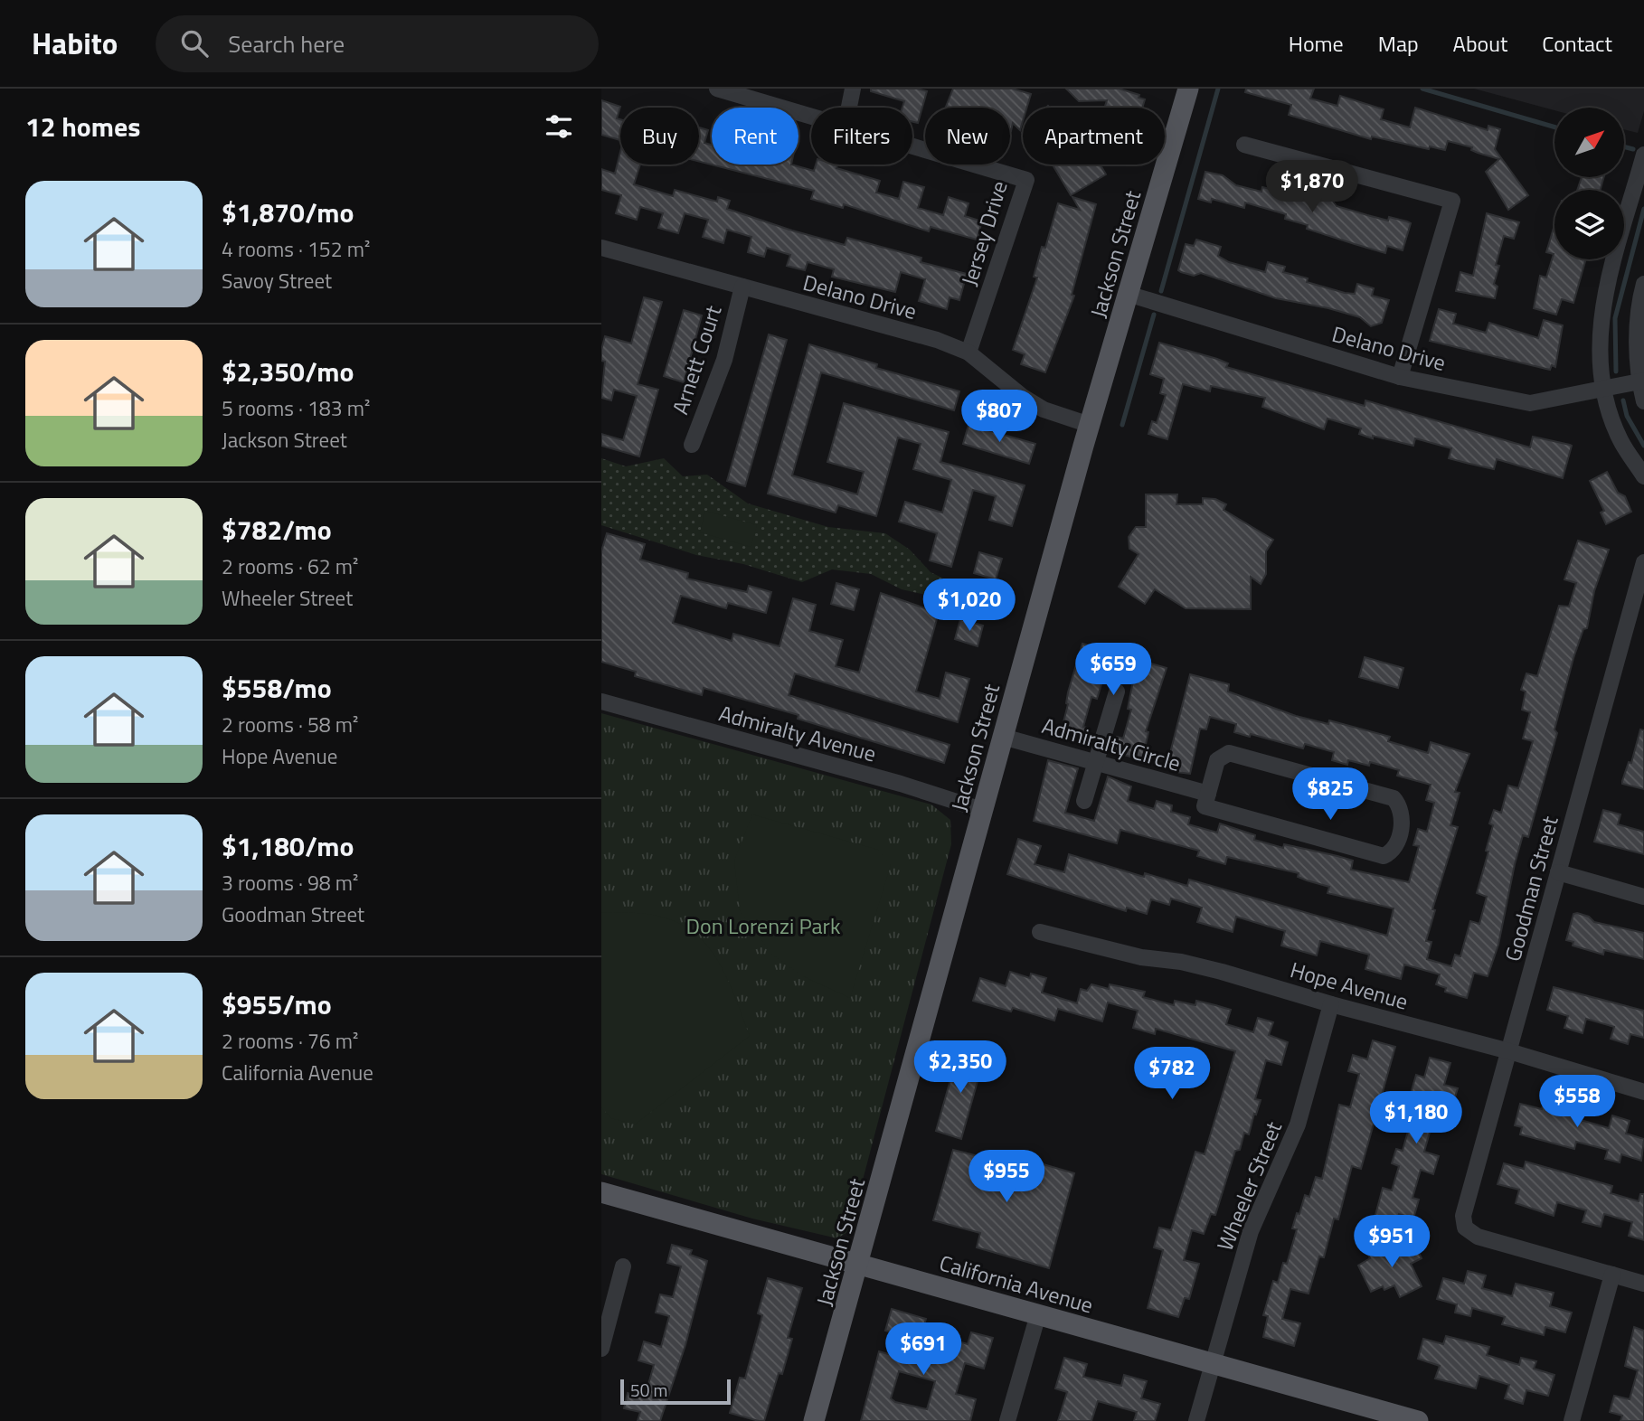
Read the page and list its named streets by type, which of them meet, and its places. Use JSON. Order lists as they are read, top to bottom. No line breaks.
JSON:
{"streets":{"main road":["Jackson Street","California Avenue"],"street":["Jersey Drive","Delano Drive","Arnett Court","Admiralty Avenue","Admiralty Circle","Goodman Street","Hope Avenue","Wheeler Street"]},"crossings":[["Jersey Drive","Delano Drive"],["Jackson Street","Delano Drive"],["Jackson Street","Admiralty Avenue"],["Jackson Street","Admiralty Circle"],["Jackson Street","California Avenue"],["Delano Drive","Arnett Court"],["Goodman Street","Hope Avenue"],["Hope Avenue","Wheeler Street"],["Wheeler Street","California Avenue"]],"parks":["Don Lorenzi Park"],"scale_bar":"50 m","north":"top right","page":{"header":"Habito","search":"Search here","nav":["Home","Map","About","Contact"],"heading":"12 homes","chip":["Buy","Rent","Filters","New","Apartment"],"price":["$1,870","$807","$1,020","$659","$825","$2,350","$782","$558","$1,180","$955","$951","$691"],"list":[{"name":"$1,870/mo","note":"4 rooms · 152 m² · Savoy Street"},{"name":"$2,350/mo","note":"5 rooms · 183 m² · Jackson Street"},{"name":"$782/mo","note":"2 rooms · 62 m² · Wheeler Street"},{"name":"$558/mo","note":"2 rooms · 58 m² · Hope Avenue"},{"name":"$1,180/mo","note":"3 rooms · 98 m² · Goodman Street"},{"name":"$955/mo","note":"2 rooms · 76 m² · California Avenue"}],"scale":"50 m"}}
